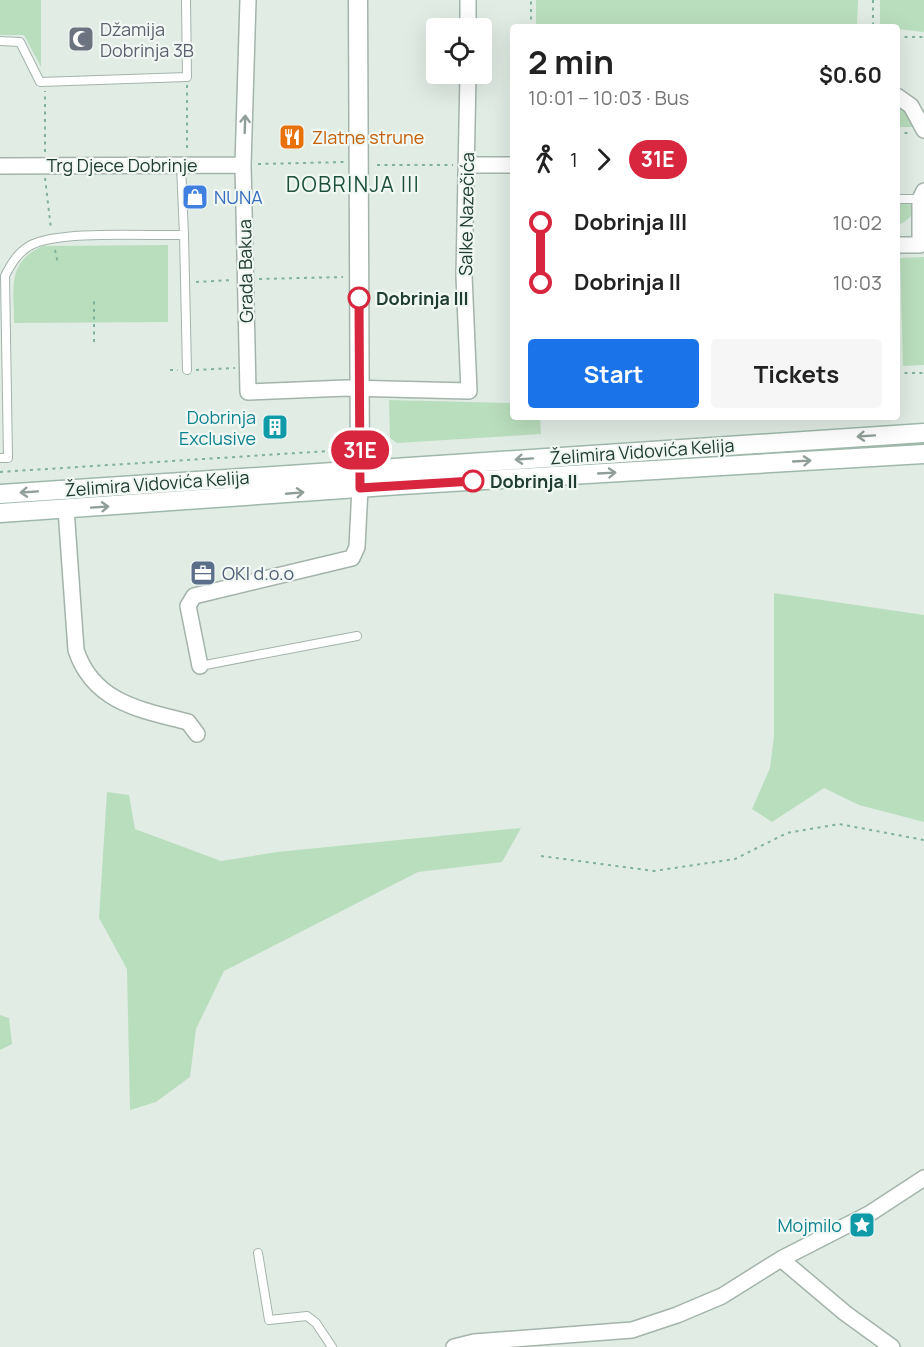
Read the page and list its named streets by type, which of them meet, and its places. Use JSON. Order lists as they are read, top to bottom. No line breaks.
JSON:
{"streets":{"main road":["Želimira Vidovića Kelija"],"street":["Trg Djece Dobrinje","Salke Nazečića","Grada Bakua"]},"crossings":[["Trg Djece Dobrinje","Grada Bakua"],["Salke Nazečića","Grada Bakua"]],"districts":["DOBRINJA III"],"places":{"mosque":["Džamija Dobrinja 3B"],"restaurant":["Zlatne strune"],"shop":["NUNA"],"other":["Dobrinja III","Dobrinja II"],"building":["Dobrinja Exclusive"],"office":["OKI d.o.o"],"place":["Mojmilo"]},"lines":["bus line 31E"],"page":{"on_map":"31E","heading":["2 min","10:01 – 10:03 · Bus","$0.60"],"legs":["1","31E"],"list":[{"name":"Dobrinja III","value":"10:02"},{"name":"Dobrinja II","value":"10:03"}],"buttons":["Start","Tickets"]}}
